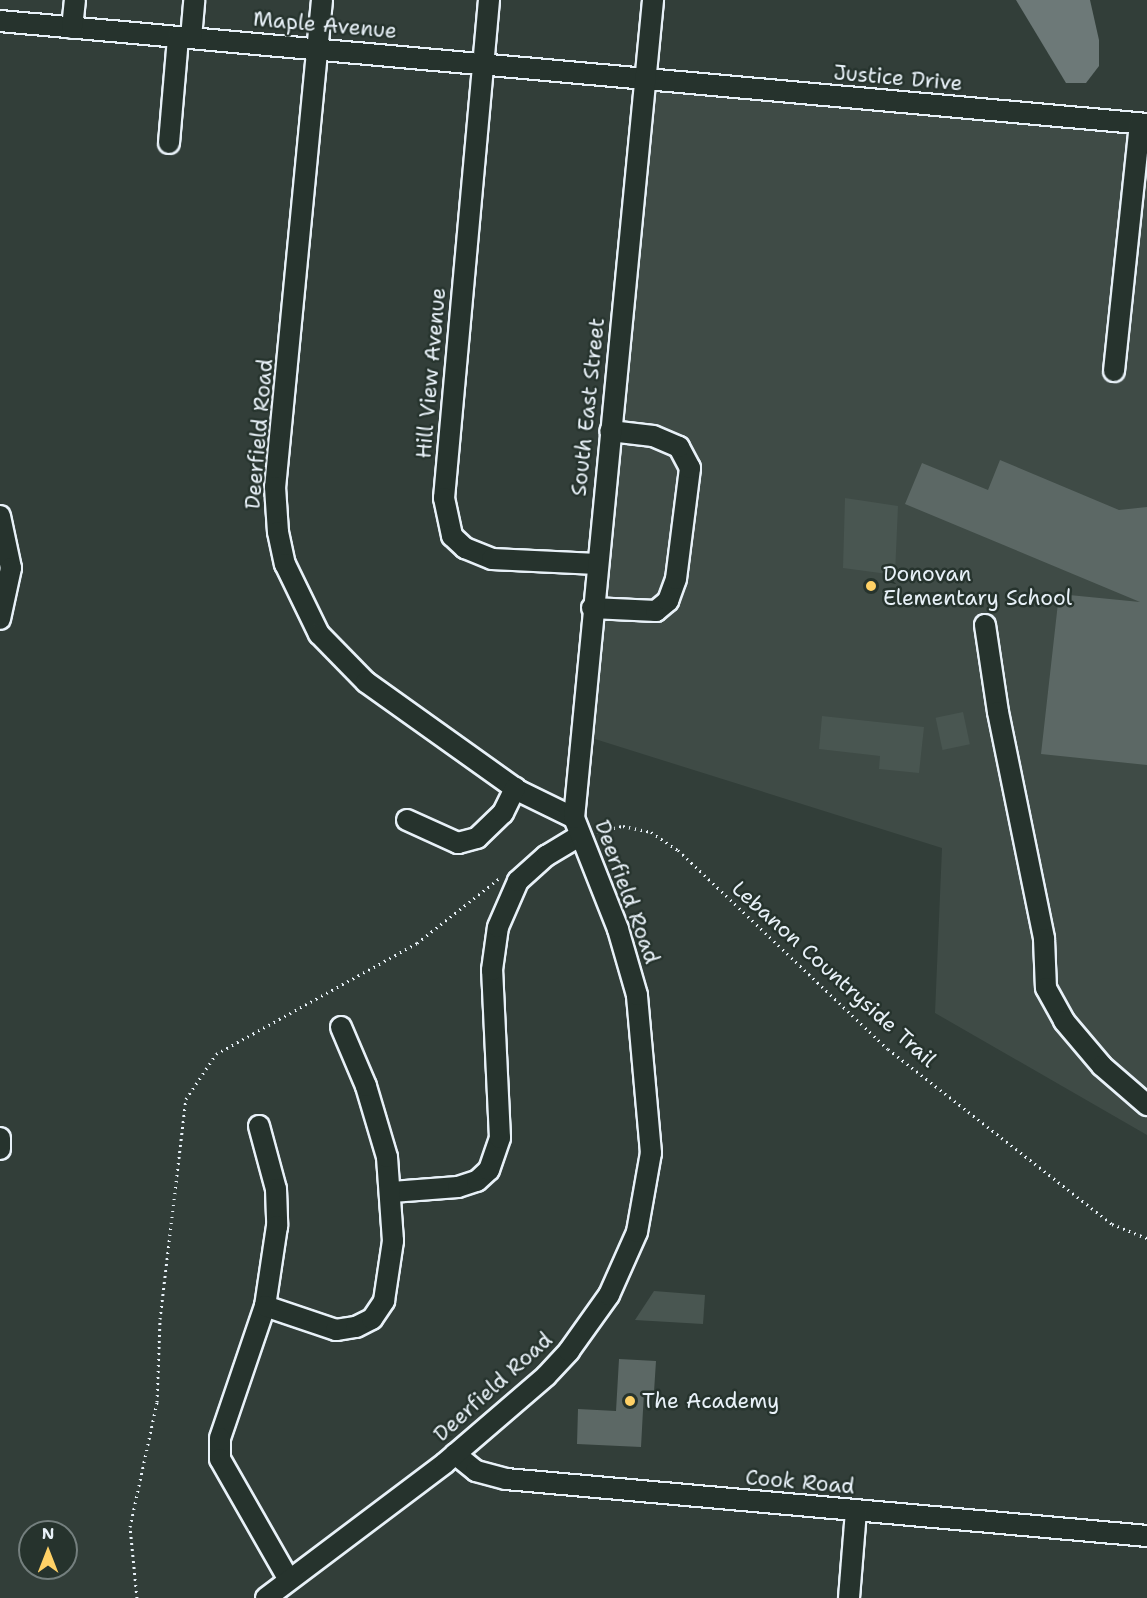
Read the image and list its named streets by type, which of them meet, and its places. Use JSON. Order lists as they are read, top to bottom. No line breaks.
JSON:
{"streets":{"street":["Maple Avenue","Justice Drive","Hill View Avenue","South East Street","Deerfield Road","Cook Road"],"path":["Lebanon Countryside Trail"]},"crossings":[["Maple Avenue","Justice Drive"],["Maple Avenue","Hill View Avenue"],["Maple Avenue","South East Street"],["Maple Avenue","Deerfield Road"],["Justice Drive","South East Street"],["Hill View Avenue","South East Street"],["South East Street","Deerfield Road"],["South East Street","Lebanon Countryside Trail"],["Deerfield Road","Lebanon Countryside Trail"],["Deerfield Road","Cook Road"]],"places":["Donovan Elementary School","The Academy"],"north":"top"}
